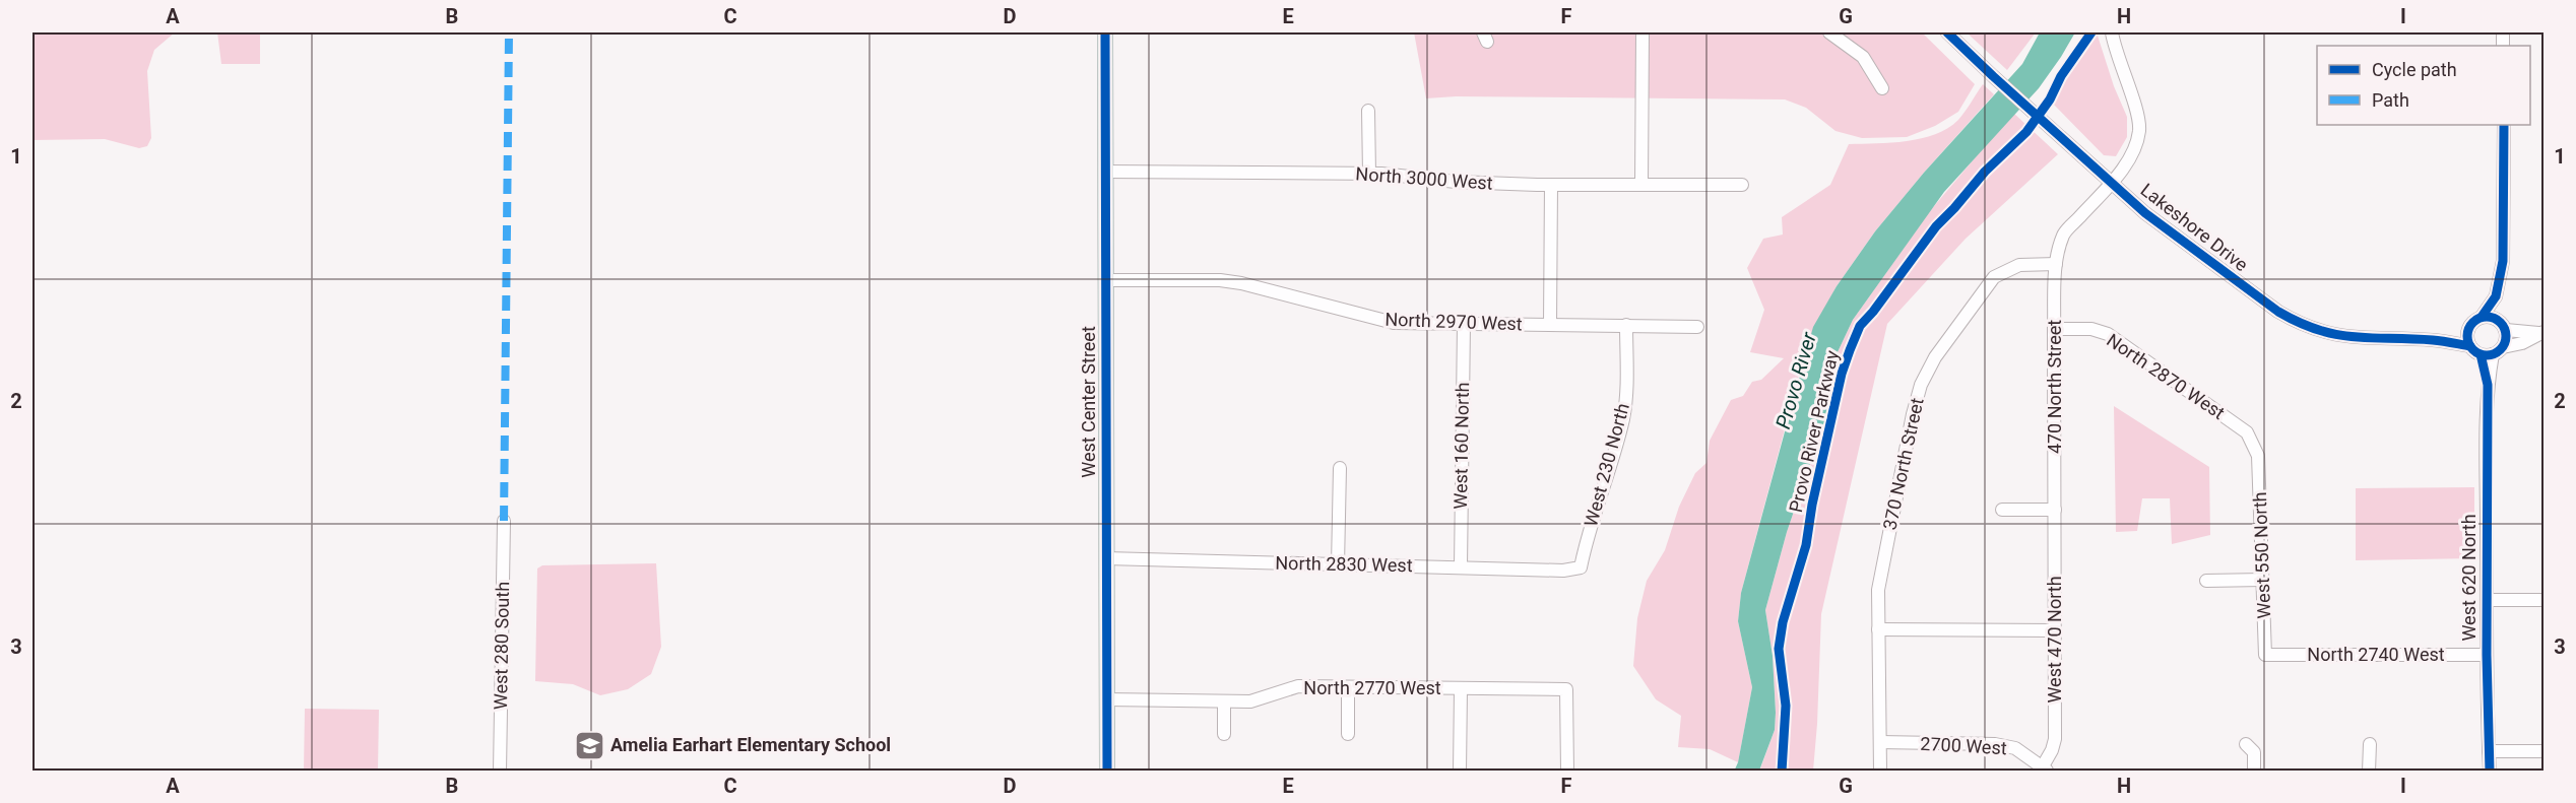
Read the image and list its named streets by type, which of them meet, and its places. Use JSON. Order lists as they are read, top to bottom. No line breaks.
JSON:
{"streets":{"main road":["West Center Street"],"street":["North 3000 West","Lakeshore Drive","North 2970 West","North 2870 West","470 North Street","West 160 North","370 North Street","West 230 North","West 550 North","North 2830 West","West 620 North","West 470 North","West 280 South","North 2740 West","North 2770 West","2700 West"],"cycle path":["Provo River Parkway"]},"crossings":[["North 3000 West","West Center Street"],["Lakeshore Drive","West 620 North"],["North 2970 West","West Center Street"],["North 2970 West","West 160 North"],["North 2970 West","West 230 North"],["North 2870 West","470 North Street"],["North 2870 West","West 550 North"],["470 North Street","370 North Street"],["470 North Street","West 470 North"],["West Center Street","North 2830 West"],["West Center Street","North 2770 West"],["West 160 North","North 2830 West"],["370 North Street","2700 West"],["West 230 North","North 2830 West"],["West 550 North","North 2740 West"],["West 620 North","North 2740 West"],["West 470 North","2700 West"]],"water":["Provo River"],"places":{"school or university":["Amelia Earhart Elementary School"]},"legend":["Cycle path","Path"],"grid":{"columns":["A","B","C","D","E","F","G","H","I"],"rows":["1","2","3"]}}
